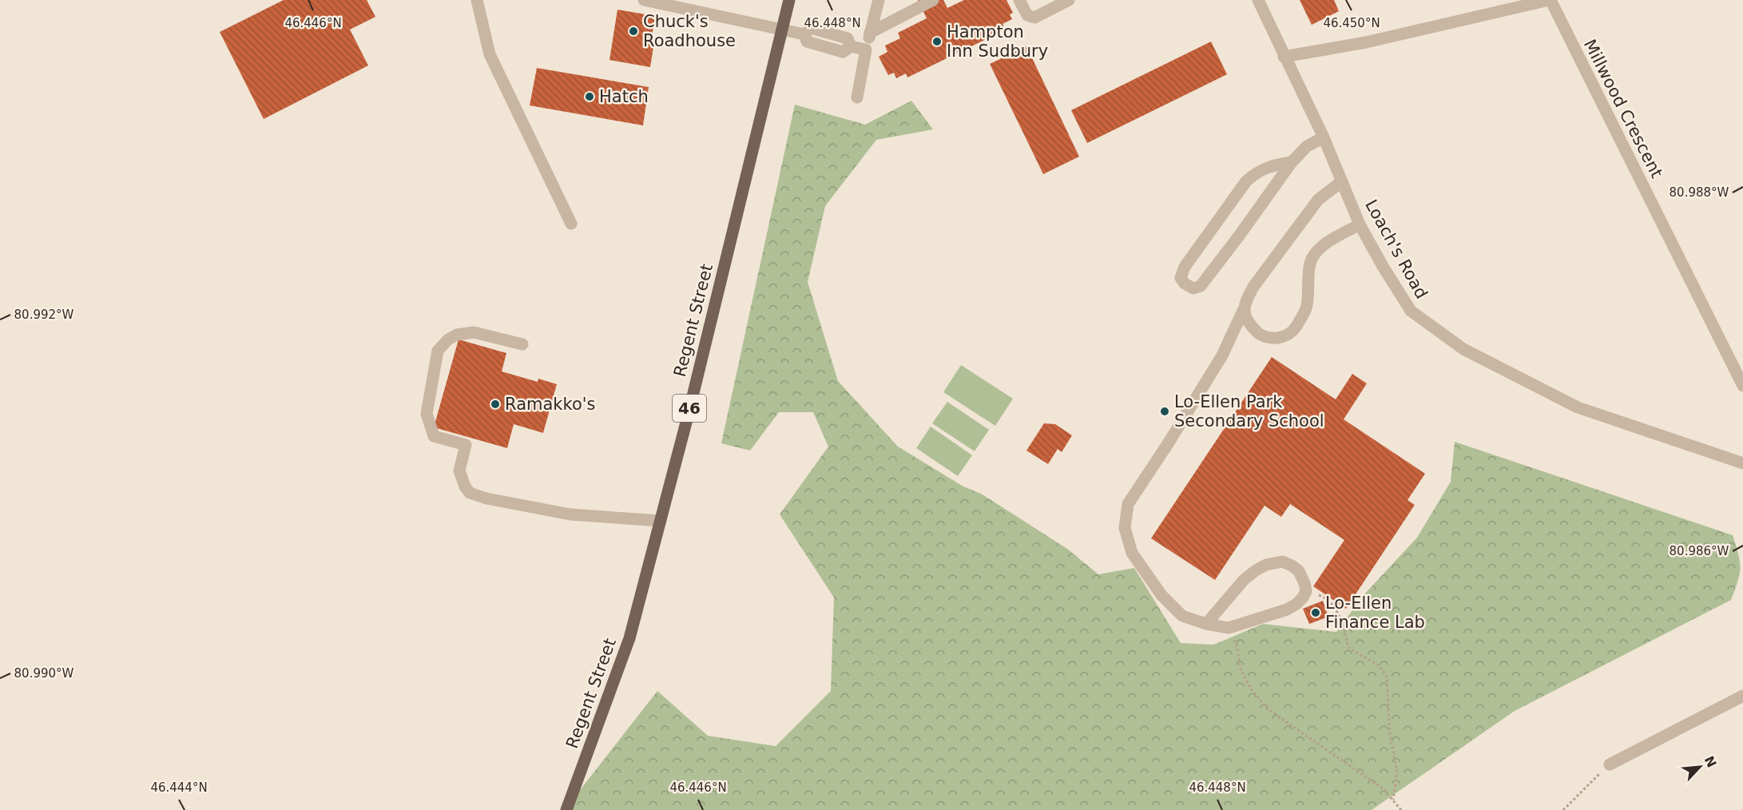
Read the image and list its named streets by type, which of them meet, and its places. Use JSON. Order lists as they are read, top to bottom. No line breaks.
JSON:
{"streets":{"main road":["Regent Street","46"],"street":["Millwood Crescent","Loach's Road"]},"places":["Chuck's Roadhouse","Hampton Inn Sudbury","Hatch","Ramakko's","Lo-Ellen Park Secondary School","Lo-Ellen Finance Lab"],"north":"top right","coordinates":["46.446°N","46.448°N","46.450°N","80.988°W","80.992°W","80.986°W","80.990°W","46.444°N"]}
